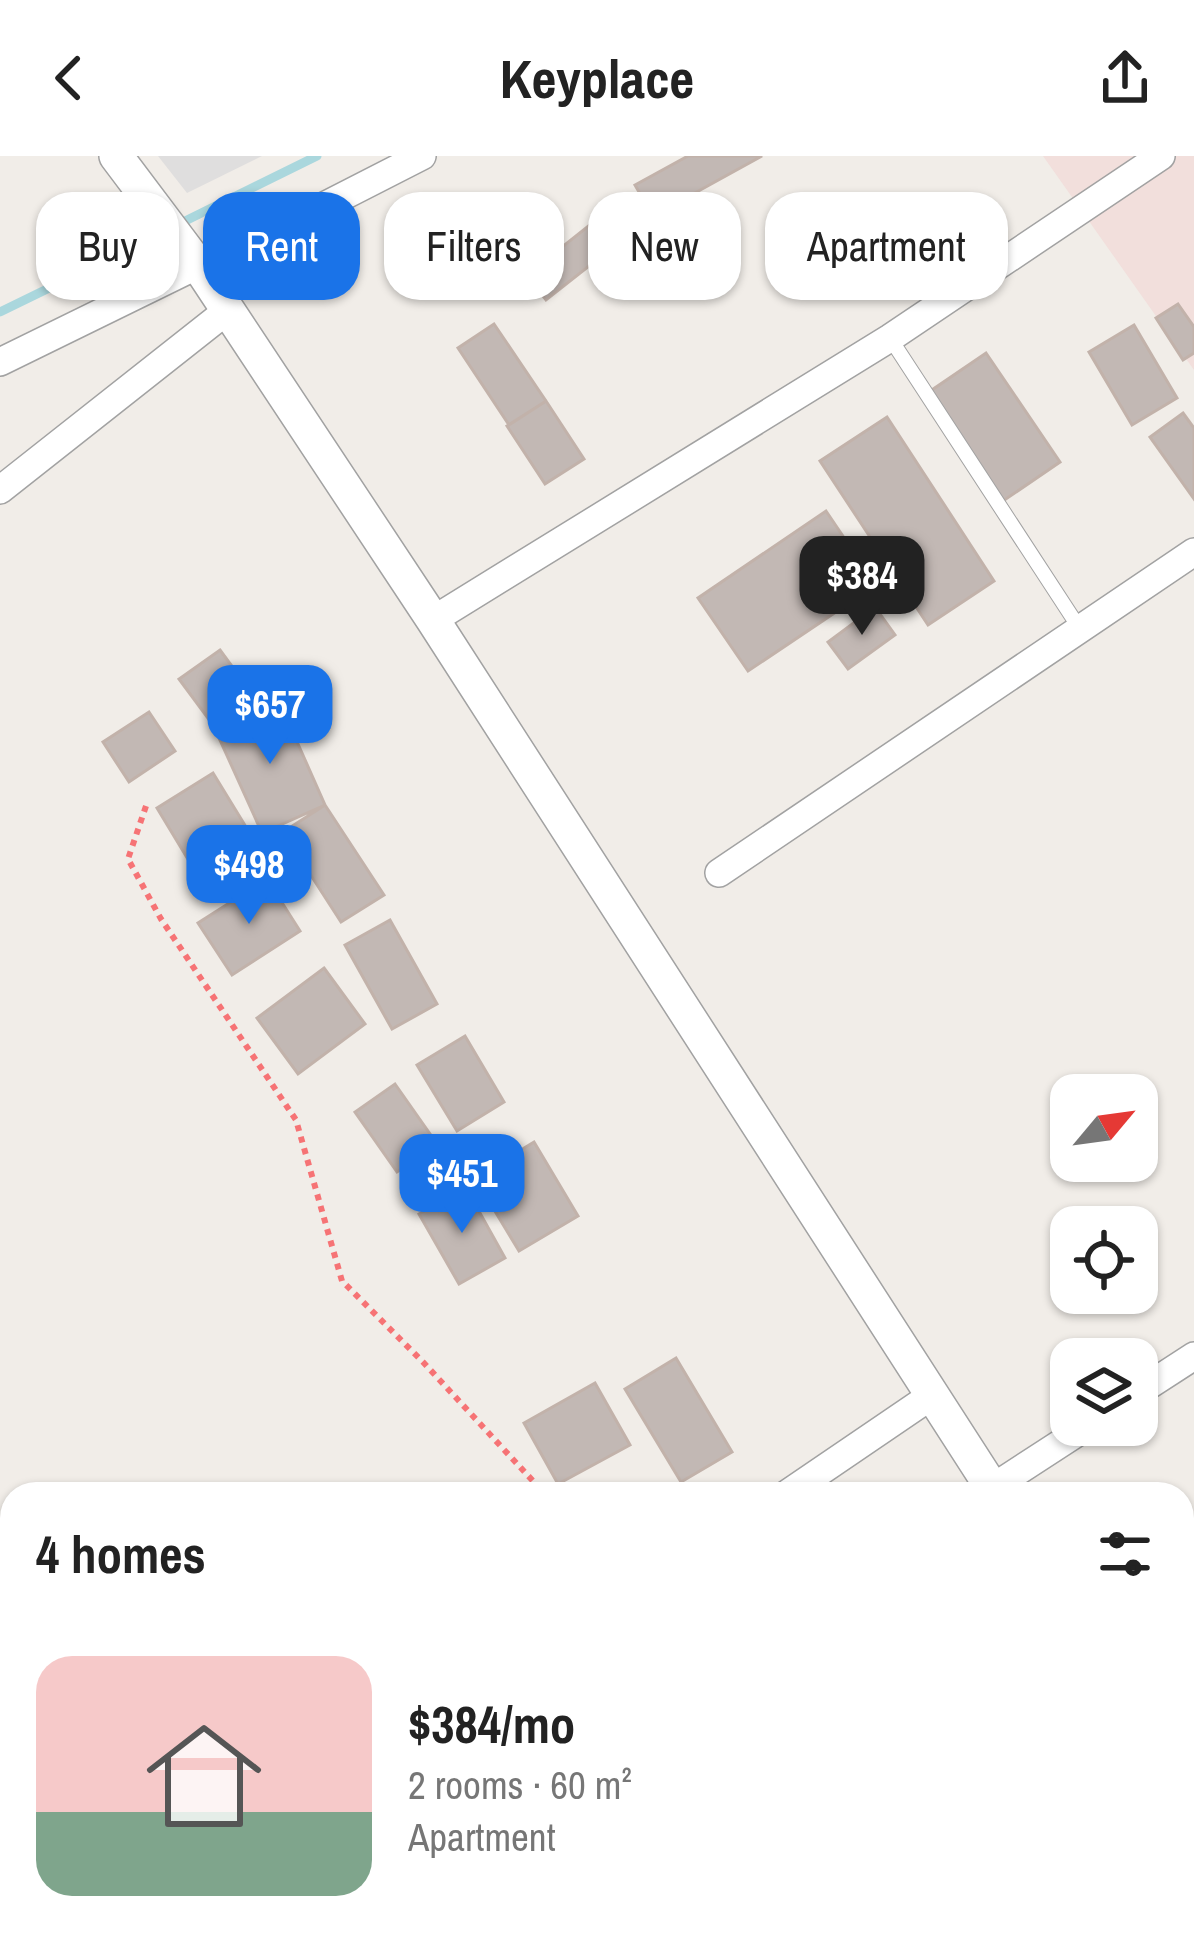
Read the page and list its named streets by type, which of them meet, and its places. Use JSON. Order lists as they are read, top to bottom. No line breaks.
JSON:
{"north":"top right","page":{"header":"Keyplace","chip":["Buy","Rent","Filters","New","Apartment"],"price":["$384","$657","$498","$451"],"heading":"4 homes","list":[{"name":"$384/mo","note":"2 rooms · 60 m² · Apartment"}]}}
